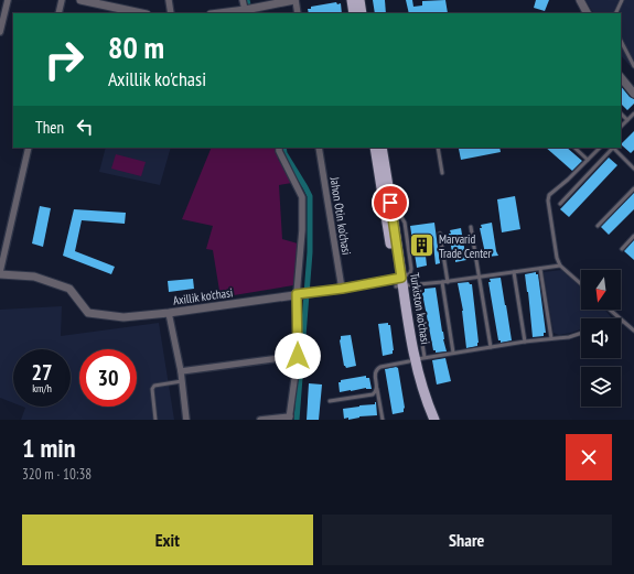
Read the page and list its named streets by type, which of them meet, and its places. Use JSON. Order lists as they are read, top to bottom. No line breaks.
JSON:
{"streets":{"main road":["Turkiston ko'chasi"],"street":["Jahon Otin ko'chasi","Axillik ko'chasi"]},"crossings":[["Jahon Otin ko'chasi","Axillik ko'chasi"]],"places":{"building":["Marvarid Trade Center"]},"north":"bottom","page":{"turn":["80 m","Axillik ko'chasi"],"then":"Then","speed":"27 km/h","limit":"30","heading":["1 min","320 m · 10:38"],"buttons":["Exit","Share"]}}
